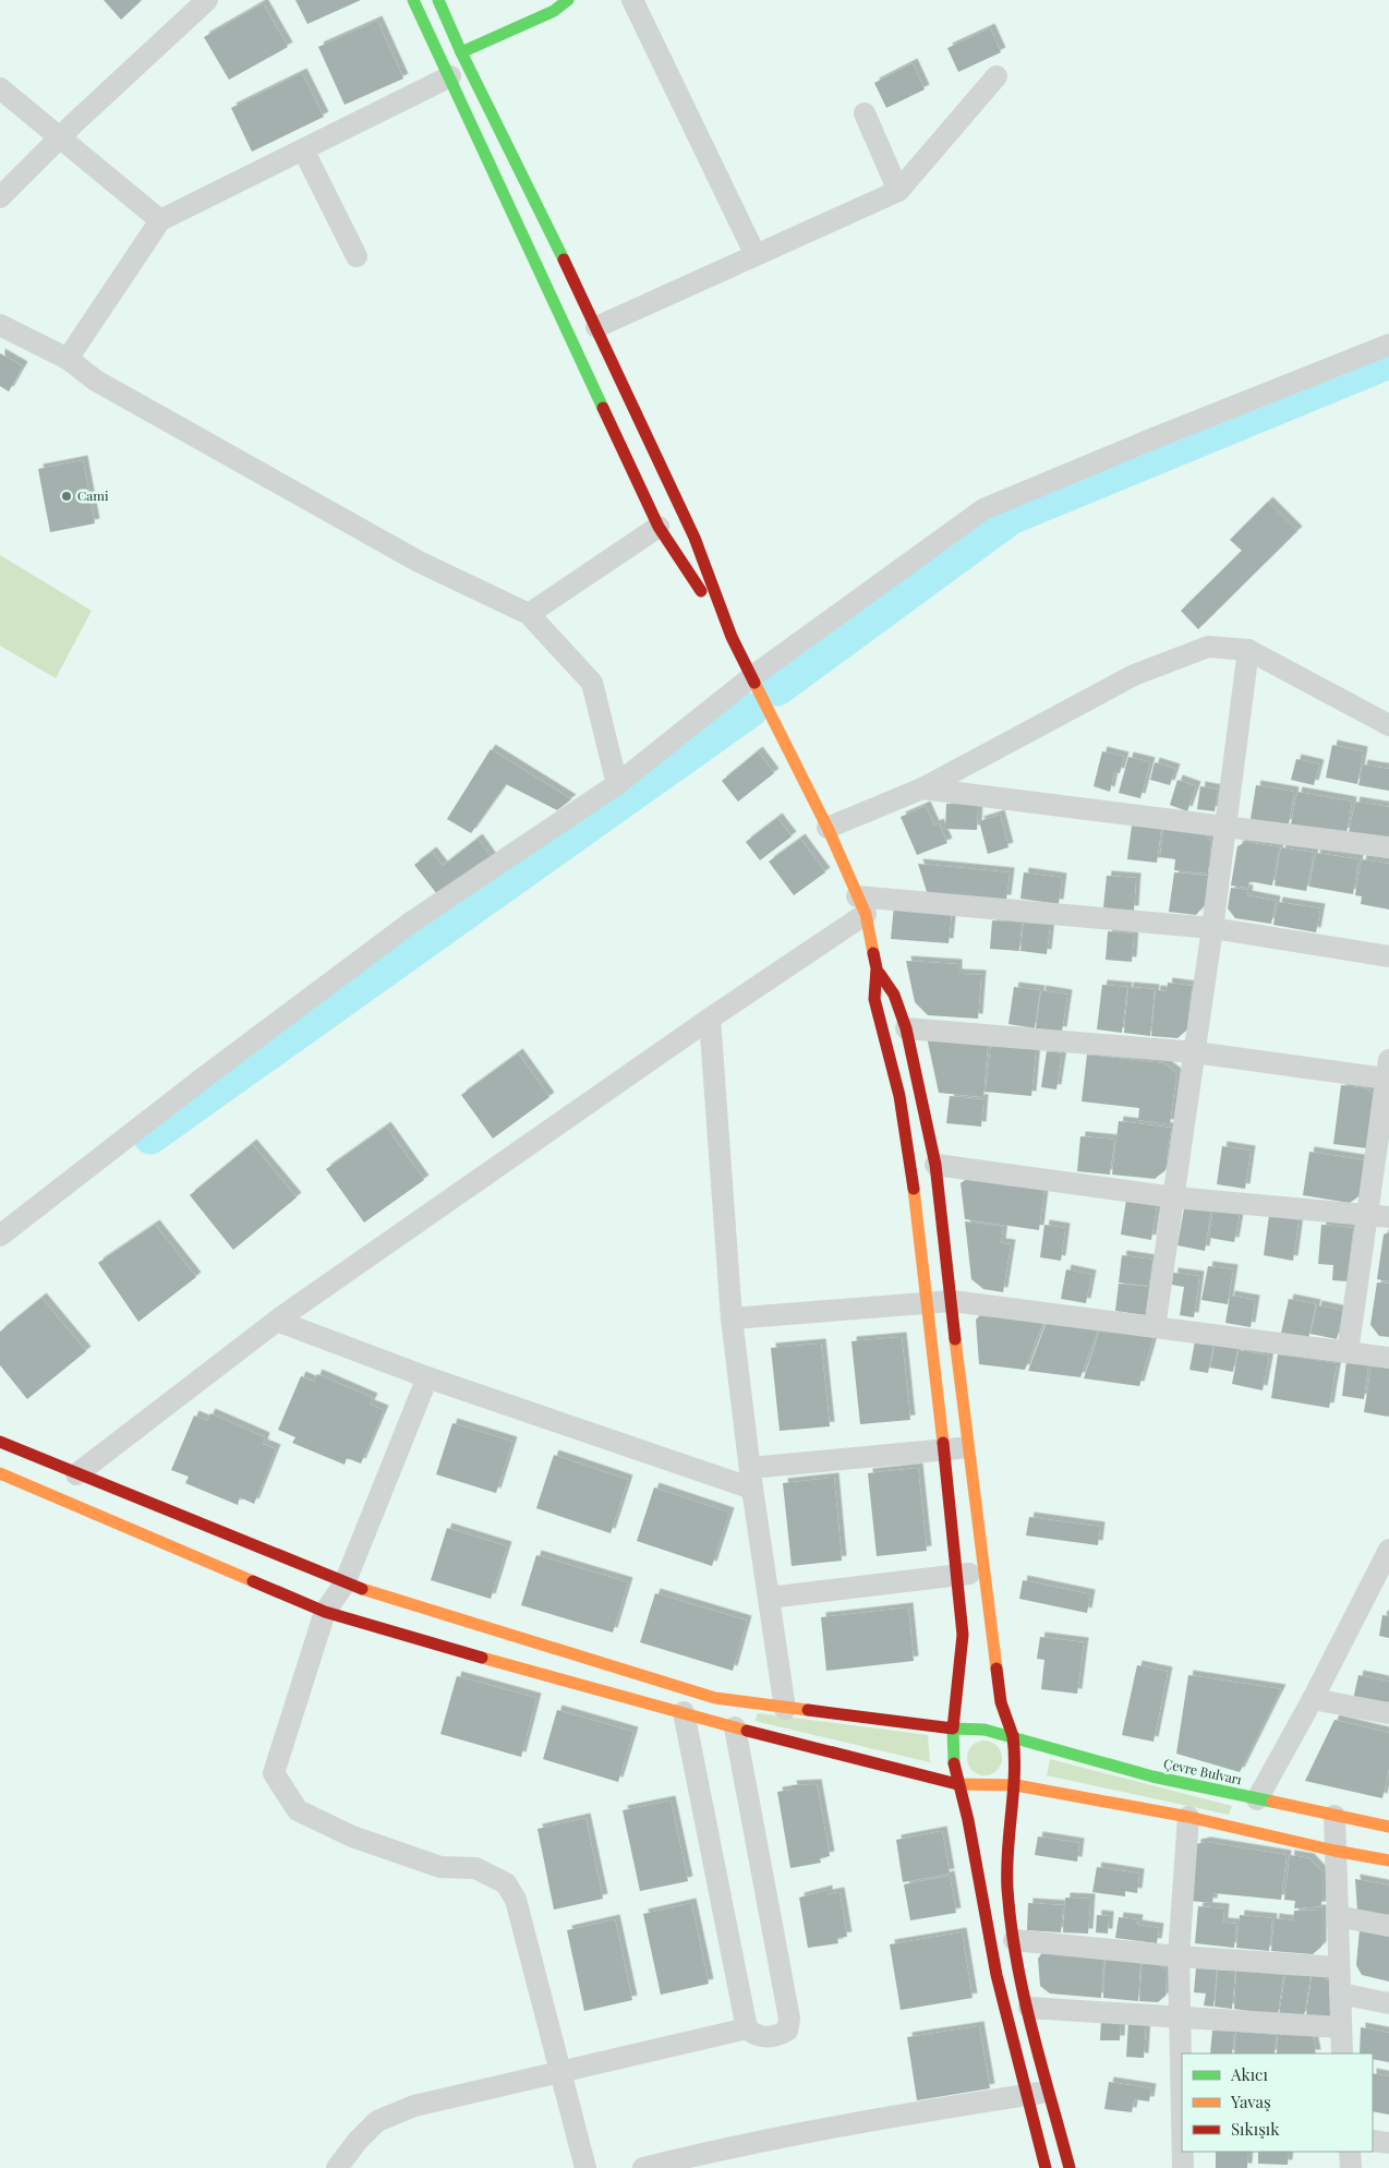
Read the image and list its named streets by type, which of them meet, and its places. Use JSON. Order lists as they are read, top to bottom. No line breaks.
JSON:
{"streets":{"main road":["Çevre Bulvarı"]},"places":["Cami"],"legend":["Akıcı","Yavaş","Sıkışık"]}
